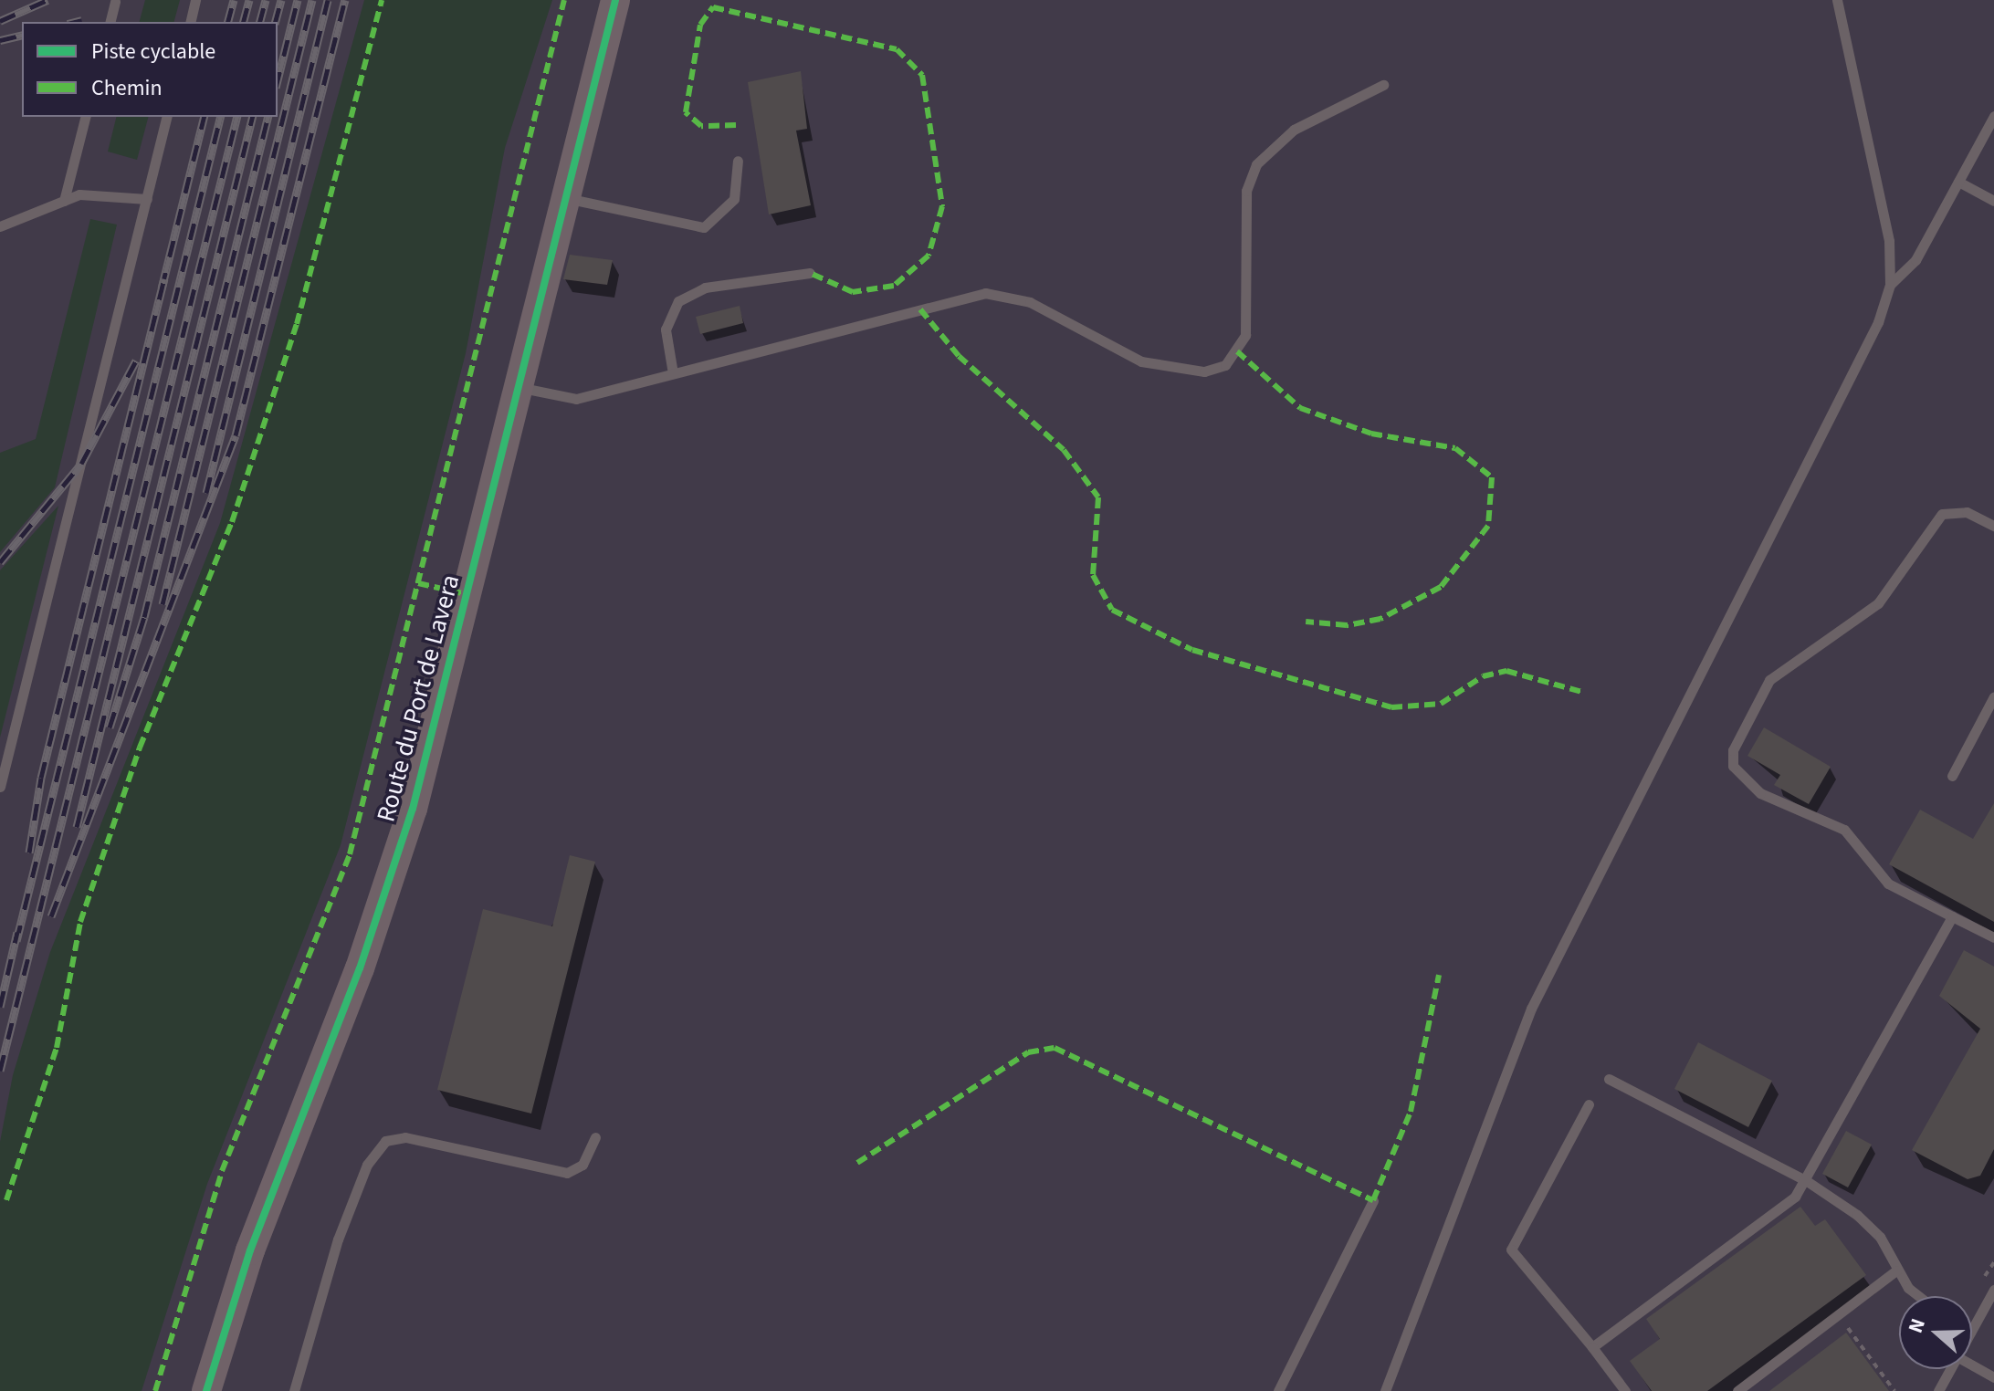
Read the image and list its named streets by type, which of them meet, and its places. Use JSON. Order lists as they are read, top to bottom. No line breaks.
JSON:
{"streets":{"street":["Route du Port de Lavera"]},"legend":["Piste cyclable","Chemin"],"north":"left"}
